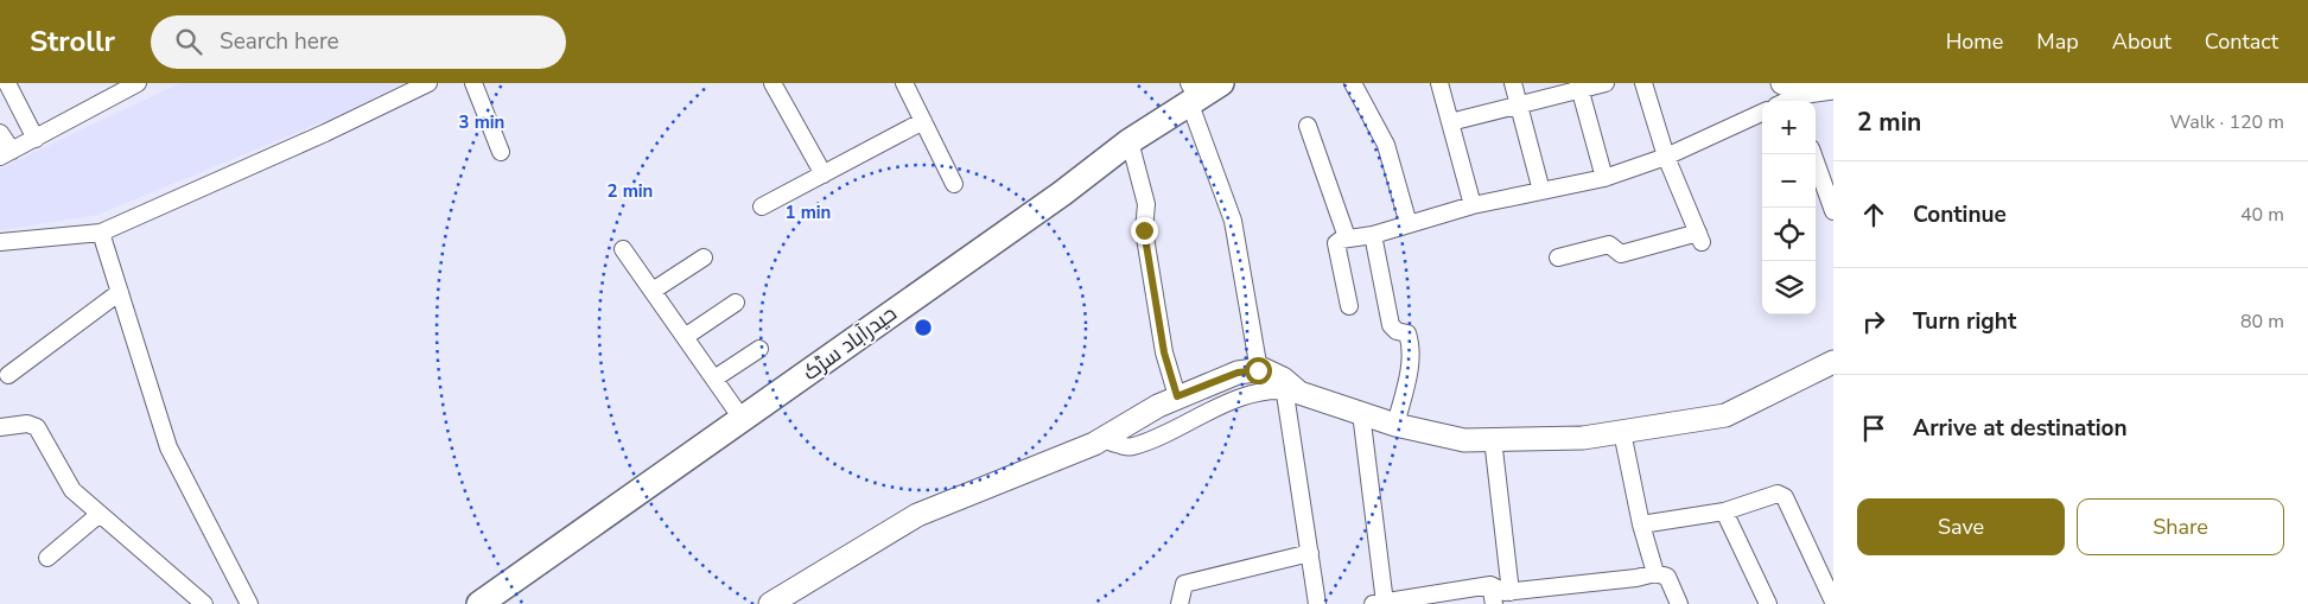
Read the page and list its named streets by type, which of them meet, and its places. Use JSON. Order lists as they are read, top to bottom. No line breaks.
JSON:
{"streets":{"main road":["حیدرآباد سڑک"]},"page":{"header":"Strollr","search":"Search here","nav":["Home","Map","About","Contact"],"heading":["2 min","Walk · 120 m"],"map_buttons":["+","−"],"list":[["Continue","40 m"],["Turn right","80 m"],"Arrive at destination"],"buttons":["Save","Share"]},"rings":["3 min","2 min","1 min"]}
